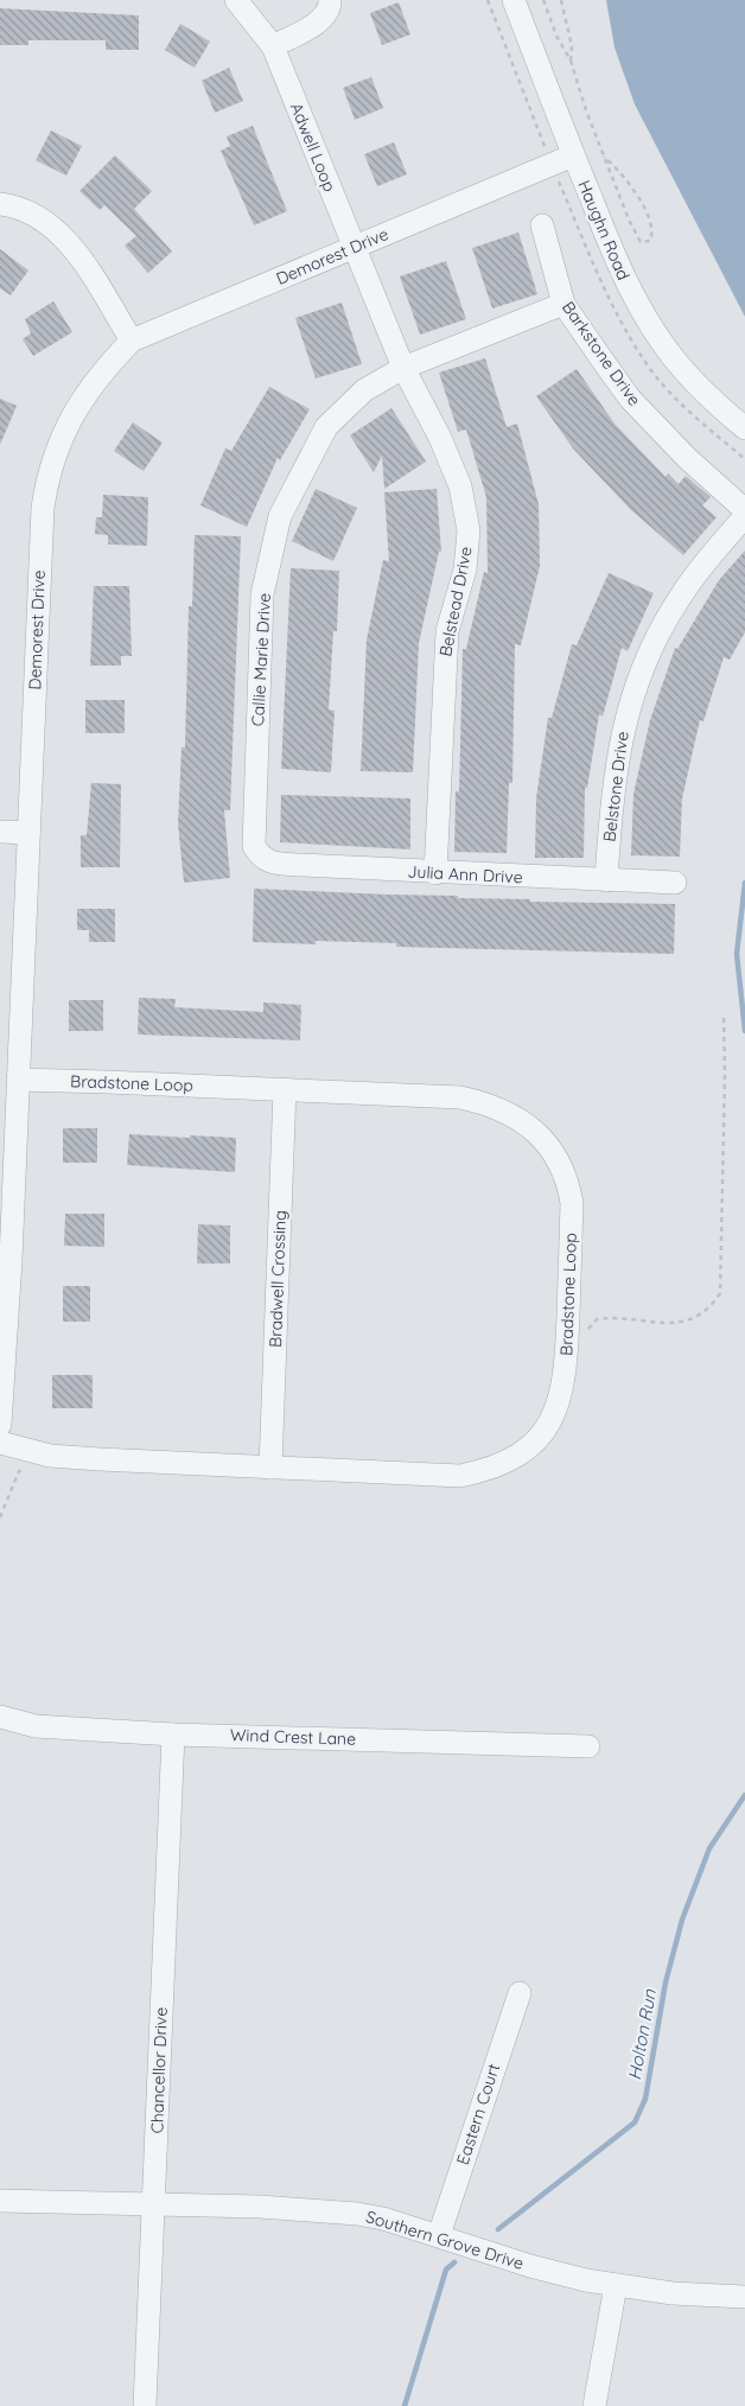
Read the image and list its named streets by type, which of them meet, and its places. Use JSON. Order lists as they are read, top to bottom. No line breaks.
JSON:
{"streets":{"street":["Adwell Loop","Haughn Road","Demorest Drive","Barkstone Drive","Belstead Drive","Callie Marie Drive","Belstone Drive","Julia Ann Drive","Bradstone Loop","Bradwell Crossing","Wind Crest Lane","Chancellor Drive","Eastern Court","Southern Grove Drive"]},"crossings":[["Adwell Loop","Demorest Drive"],["Adwell Loop","Belstead Drive"],["Haughn Road","Demorest Drive"],["Demorest Drive","Belstead Drive"],["Demorest Drive","Bradstone Loop"],["Barkstone Drive","Callie Marie Drive"],["Belstead Drive","Callie Marie Drive"],["Belstead Drive","Julia Ann Drive"],["Callie Marie Drive","Julia Ann Drive"],["Belstone Drive","Julia Ann Drive"],["Bradstone Loop","Bradwell Crossing"],["Wind Crest Lane","Chancellor Drive"],["Chancellor Drive","Southern Grove Drive"],["Eastern Court","Southern Grove Drive"]],"water":["Holton Run"]}
